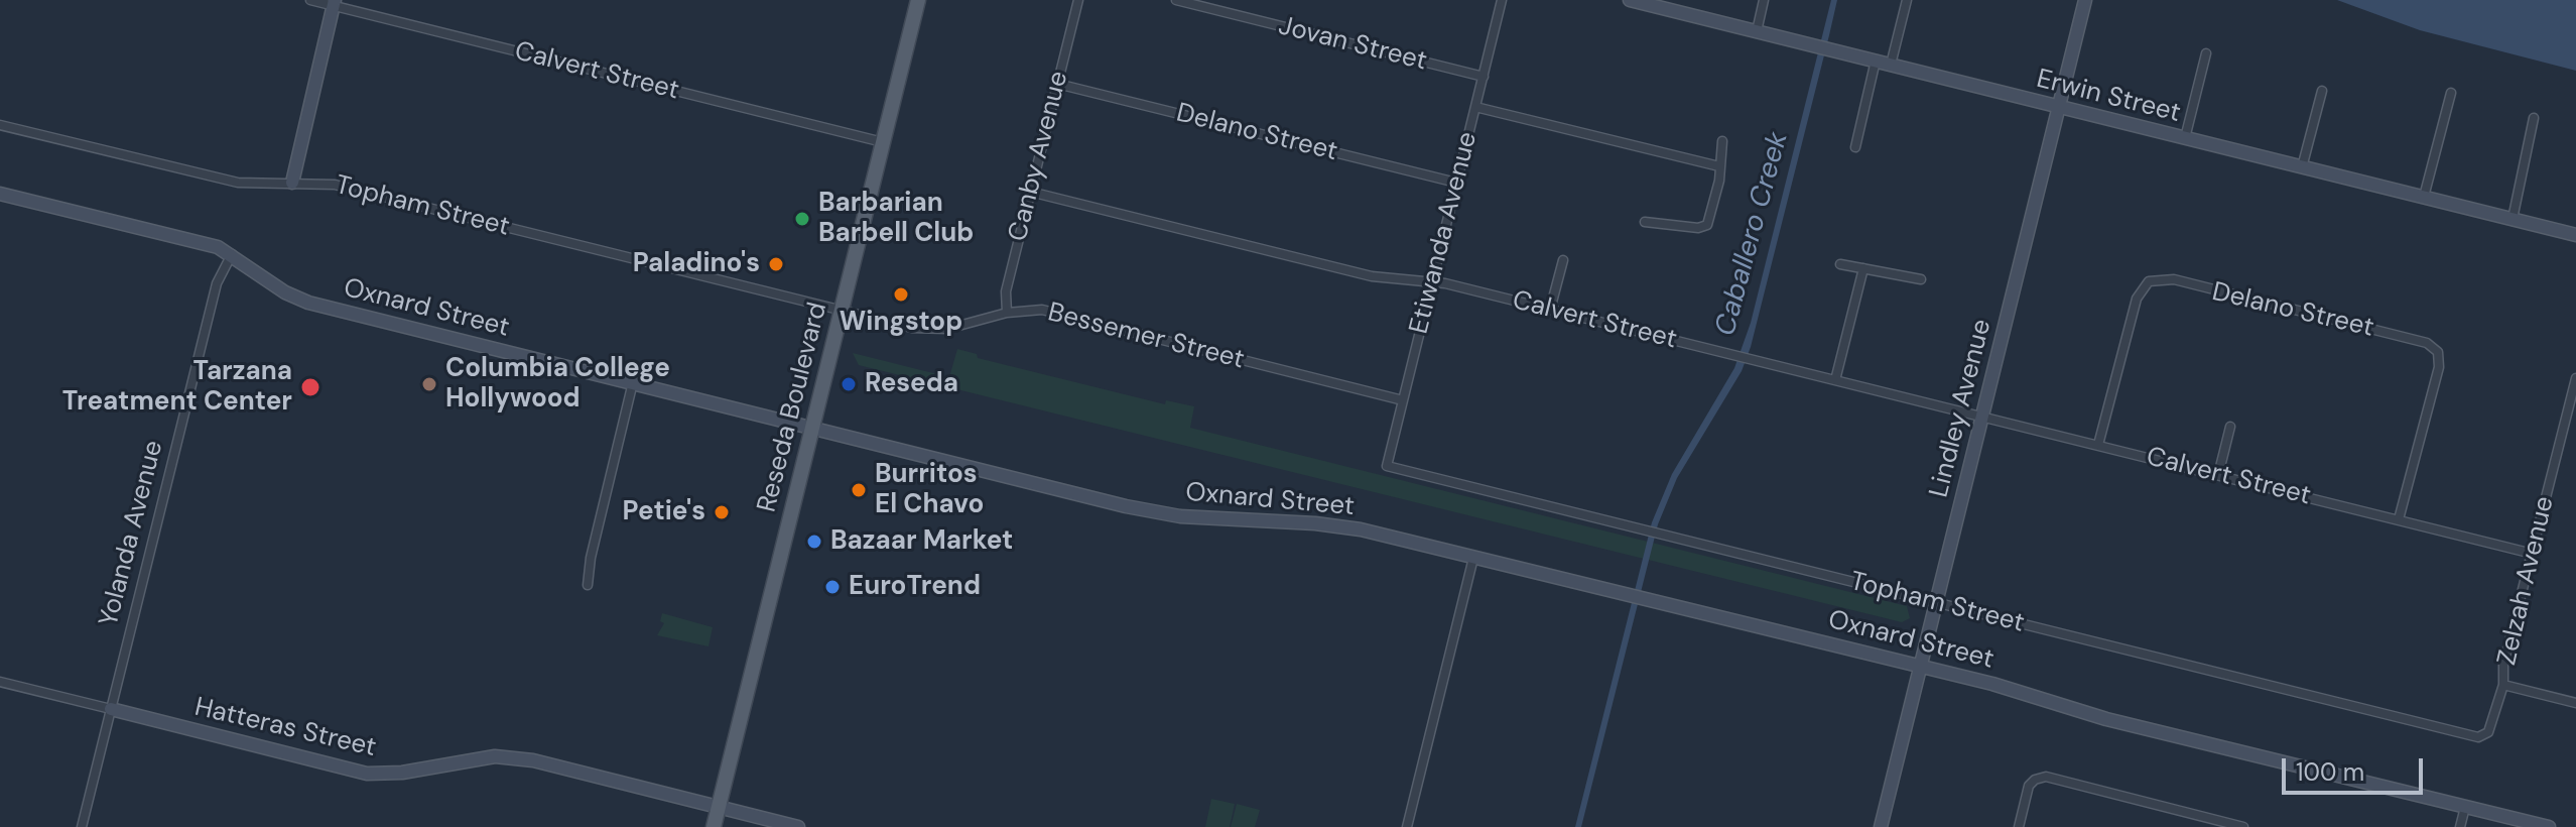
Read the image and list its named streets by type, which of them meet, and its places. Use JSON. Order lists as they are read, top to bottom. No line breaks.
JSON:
{"streets":{"main road":["Erwin Street","Oxnard Street","Reseda Boulevard","Lindley Avenue","Hatteras Street"],"street":["Jovan Street","Calvert Street","Delano Street","Canby Avenue","Topham Street","Etiwanda Avenue","Bessemer Street","Yolanda Avenue","Zelzah Avenue"]},"crossings":[["Jovan Street","Etiwanda Avenue"],["Calvert Street","Delano Street"],["Calvert Street","Canby Avenue"],["Calvert Street","Etiwanda Avenue"],["Calvert Street","Reseda Boulevard"],["Calvert Street","Lindley Avenue"],["Calvert Street","Zelzah Avenue"],["Erwin Street","Lindley Avenue"],["Delano Street","Canby Avenue"],["Delano Street","Etiwanda Avenue"],["Canby Avenue","Bessemer Street"],["Topham Street","Etiwanda Avenue"],["Topham Street","Bessemer Street"],["Topham Street","Reseda Boulevard"],["Topham Street","Lindley Avenue"],["Topham Street","Zelzah Avenue"],["Etiwanda Avenue","Bessemer Street"],["Oxnard Street","Reseda Boulevard"],["Oxnard Street","Lindley Avenue"],["Oxnard Street","Yolanda Avenue"],["Bessemer Street","Reseda Boulevard"],["Reseda Boulevard","Hatteras Street"],["Yolanda Avenue","Hatteras Street"]],"water":["Caballero Creek"],"places":["Barbarian Barbell Club","Paladino's","Wingstop","Columbia College Hollywood","Reseda","Tarzana Treatment Center","Burritos El Chavo","Petie's","Bazaar Market","EuroTrend"],"scale_bar":"100 m"}
